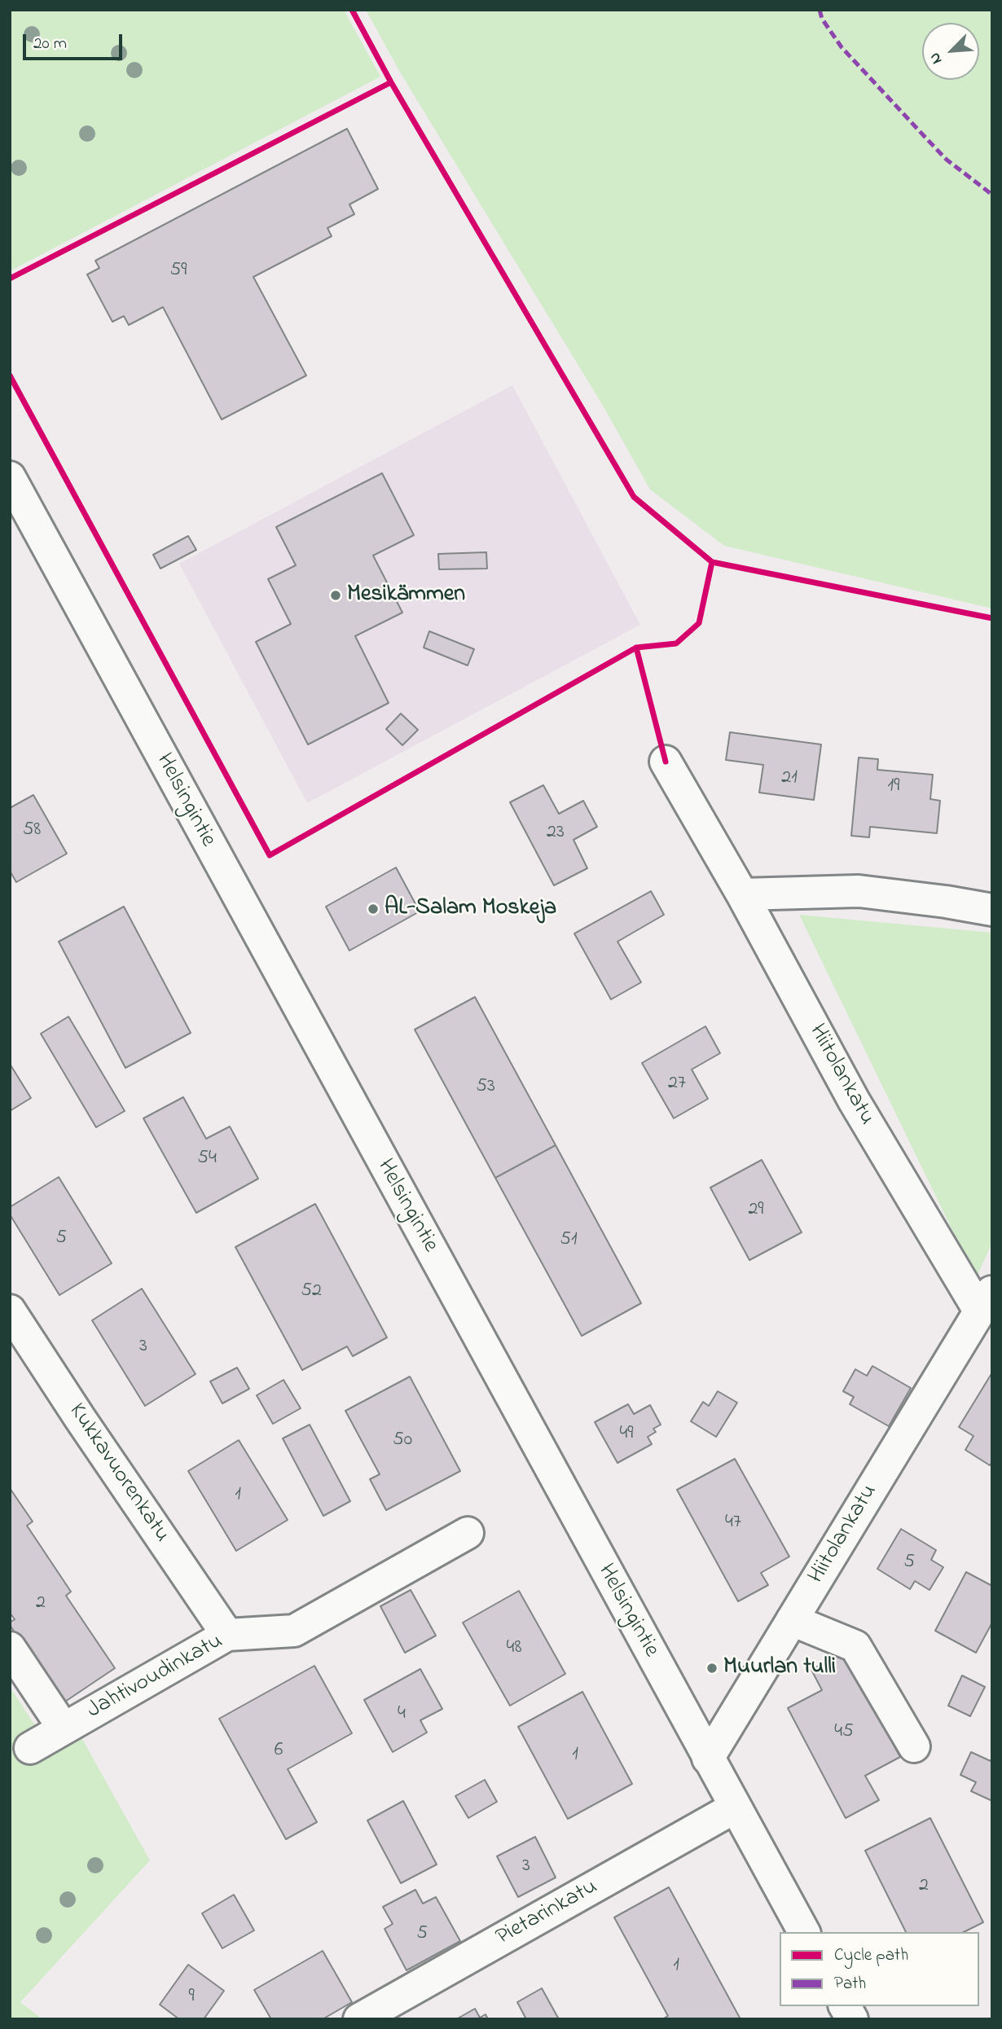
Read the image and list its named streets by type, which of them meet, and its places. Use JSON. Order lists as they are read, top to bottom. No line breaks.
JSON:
{"streets":{"street":["Helsingintie","Hiitolankatu","Kukkavuorenkatu","Jahtivoudinkatu","Pietarinkatu"]},"crossings":[["Helsingintie","Hiitolankatu"],["Helsingintie","Pietarinkatu"],["Kukkavuorenkatu","Jahtivoudinkatu"]],"places":["Mesikämmen","AL-Salam Moskeja","Muurlan tulli"],"house_numbers":["59","21","19","58","23","27","53","54","29","5","51","52","3","49","50","1","47","5","2","48","4","45","6","1","3","2","5","1","9"],"legend":["Cycle path","Path"],"scale_bar":"20 m","north":"bottom left"}
